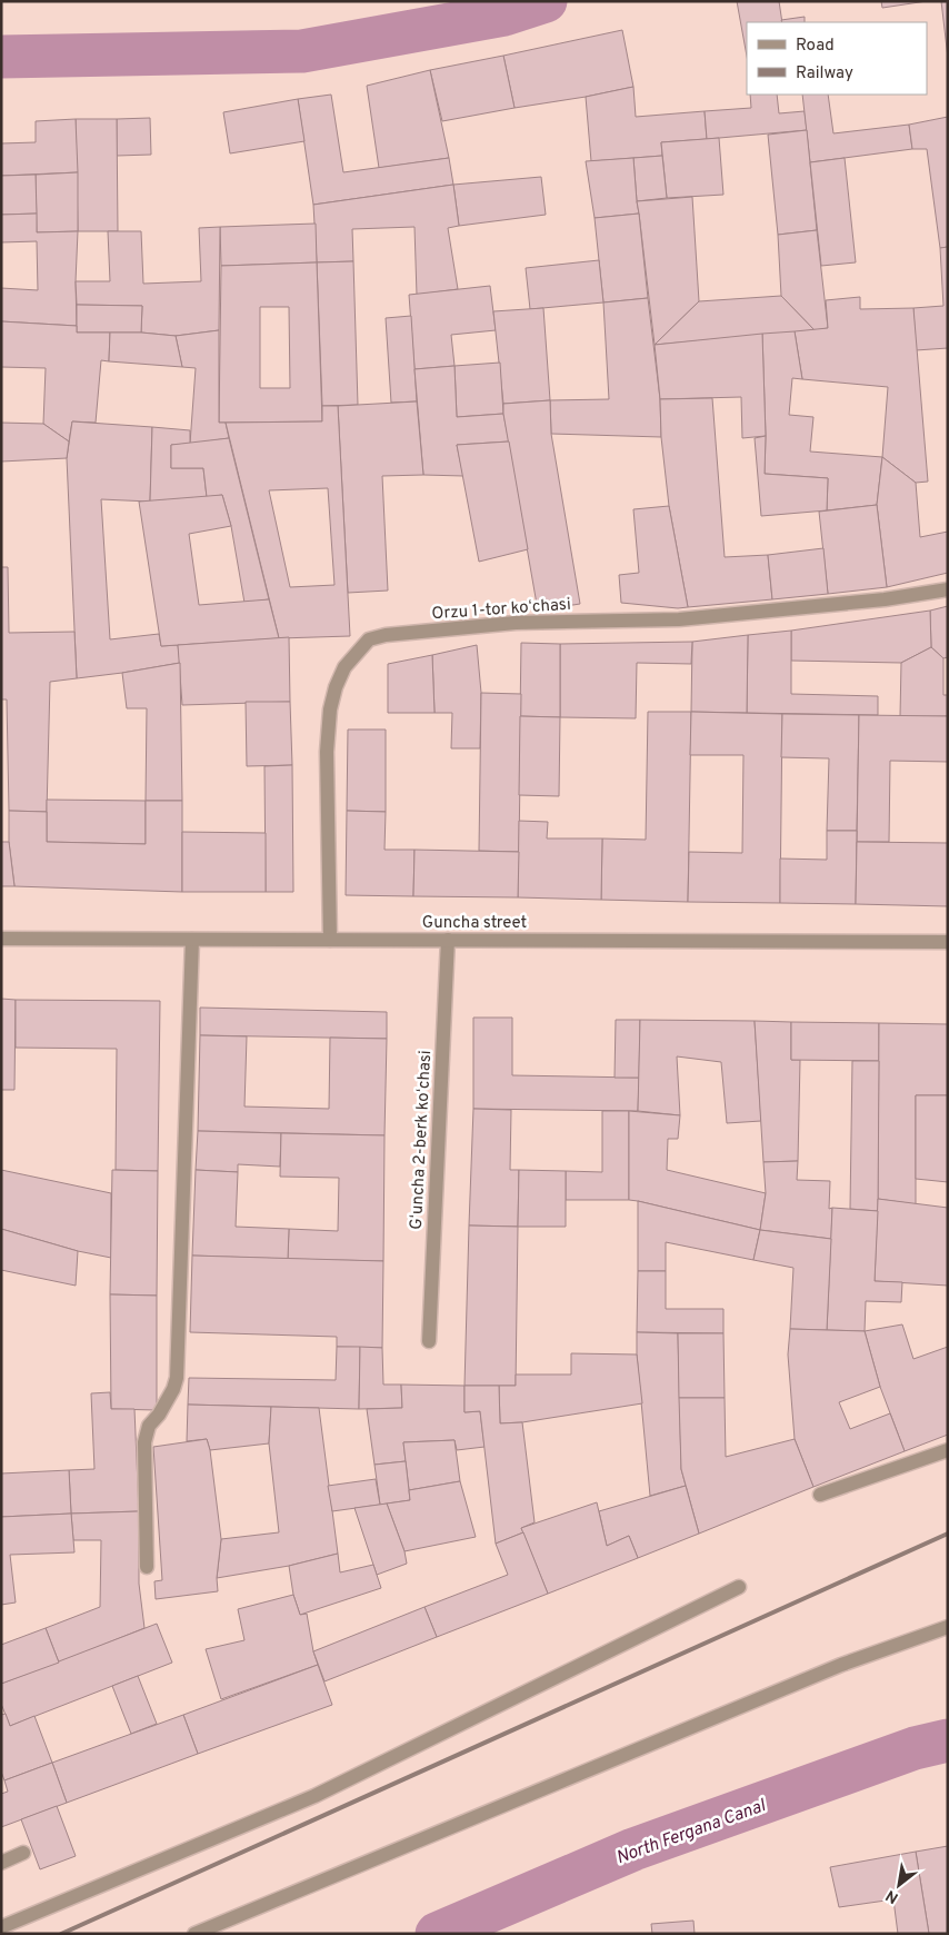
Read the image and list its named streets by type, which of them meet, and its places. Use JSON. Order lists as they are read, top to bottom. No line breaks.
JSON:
{"streets":{"street":["Orzu 1-tor koʻchasi","Guncha street","Gʻuncha 2-berk koʻchasi"]},"crossings":[["Orzu 1-tor koʻchasi","Guncha street"],["Guncha street","Gʻuncha 2-berk koʻchasi"]],"water":["North Fergana Canal"],"legend":["Road","Railway"],"north":"bottom left"}
